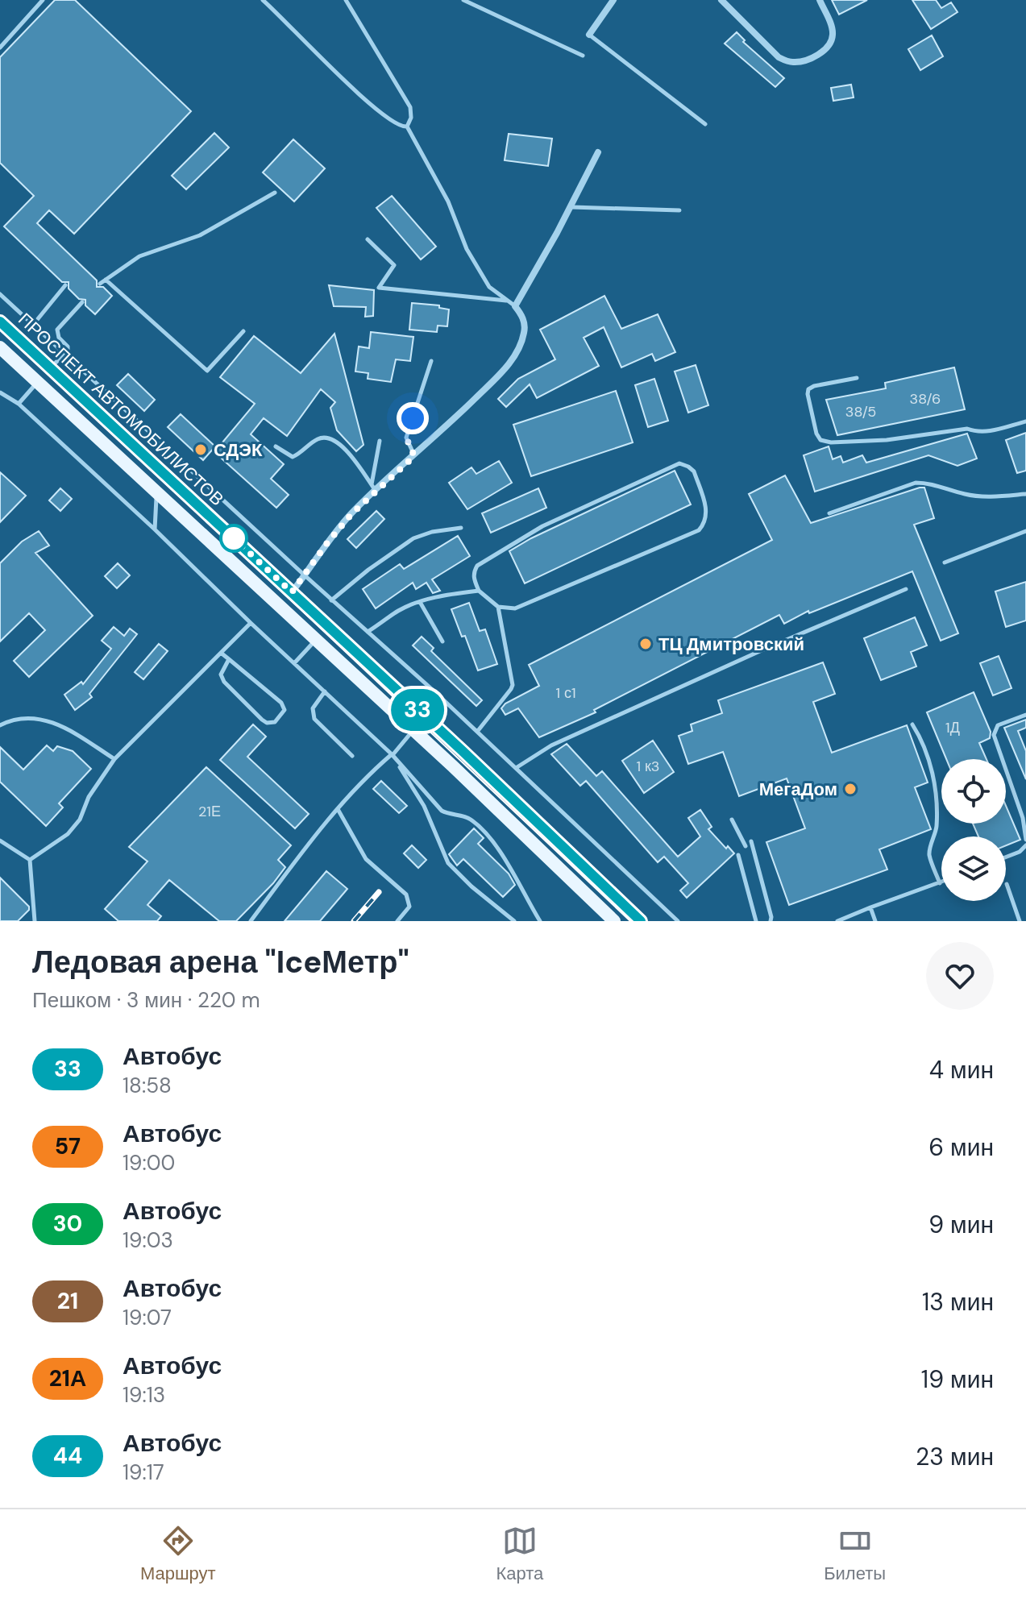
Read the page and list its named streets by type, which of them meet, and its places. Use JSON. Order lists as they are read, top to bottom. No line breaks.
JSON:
{"streets":{"main road":["ПРОСПЕКТ АВТОМОБИЛИСТОВ"]},"places":["СДЭК","ТЦ Дмитровский","МегаДом"],"lines":["bus line 33"],"house_numbers":["38/6","38/5","1 с1","1Д","1 к3","21Е"],"page":{"on_map":"33","heading":["Ледовая арена \"IceМетр\"","Пешком · 3 мин · 220 m"],"list":[{"mark":"33","name":"Автобус","note":"18:58","value":"4 мин"},{"mark":"57","name":"Автобус","note":"19:00","value":"6 мин"},{"mark":"30","name":"Автобус","note":"19:03","value":"9 мин"},{"mark":"21","name":"Автобус","note":"19:07","value":"13 мин"},{"mark":"21А","name":"Автобус","note":"19:13","value":"19 мин"},{"mark":"44","name":"Автобус","note":"19:17","value":"23 мин"}],"tabs":["Маршрут","Карта","Билеты"]}}
